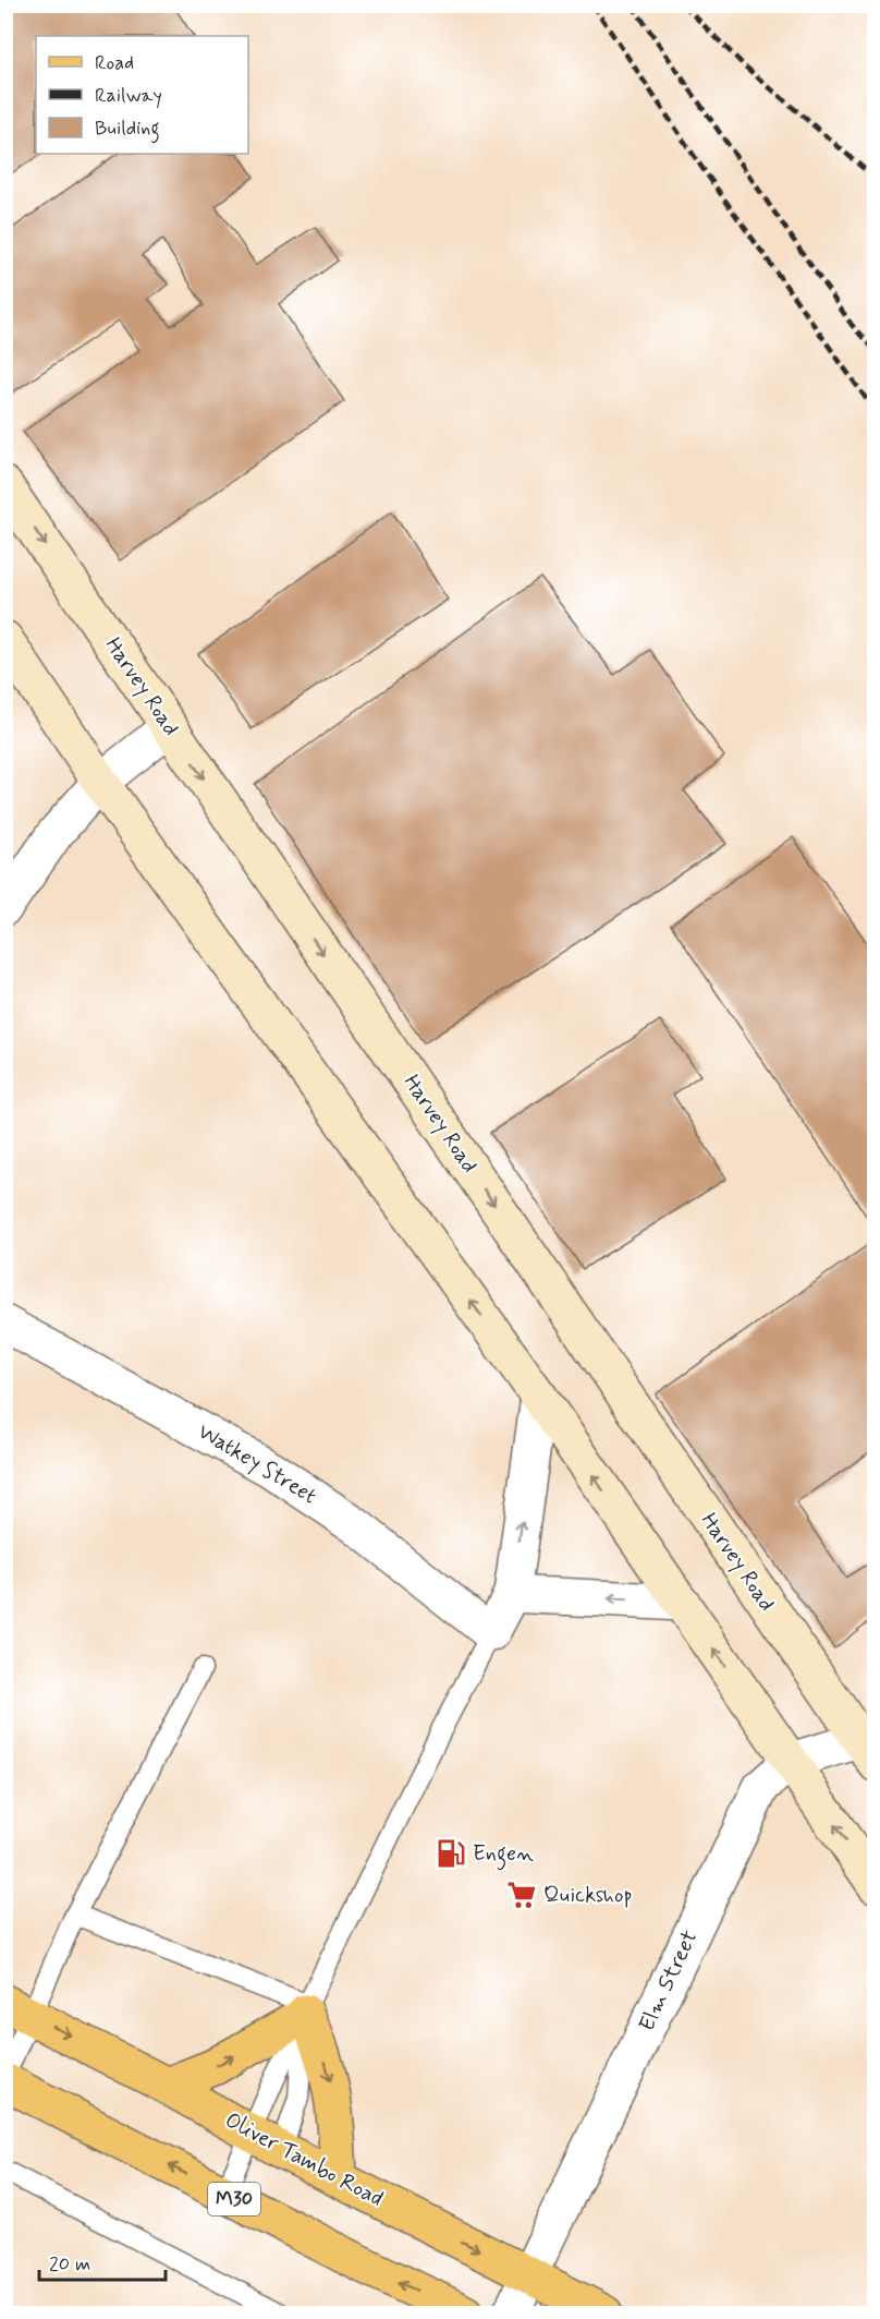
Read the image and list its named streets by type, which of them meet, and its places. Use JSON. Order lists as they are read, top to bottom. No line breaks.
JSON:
{"streets":{"main road":["Harvey Road","Oliver Tambo Road","M30"],"street":["Watkey Street","Elm Street"]},"crossings":[["Harvey Road","Elm Street"],["Elm Street","Oliver Tambo Road"]],"places":{"fuel station":["Engen"],"supermarket":["Quickshop"]},"legend":["Road","Railway","Building"],"scale_bar":"20 m"}
